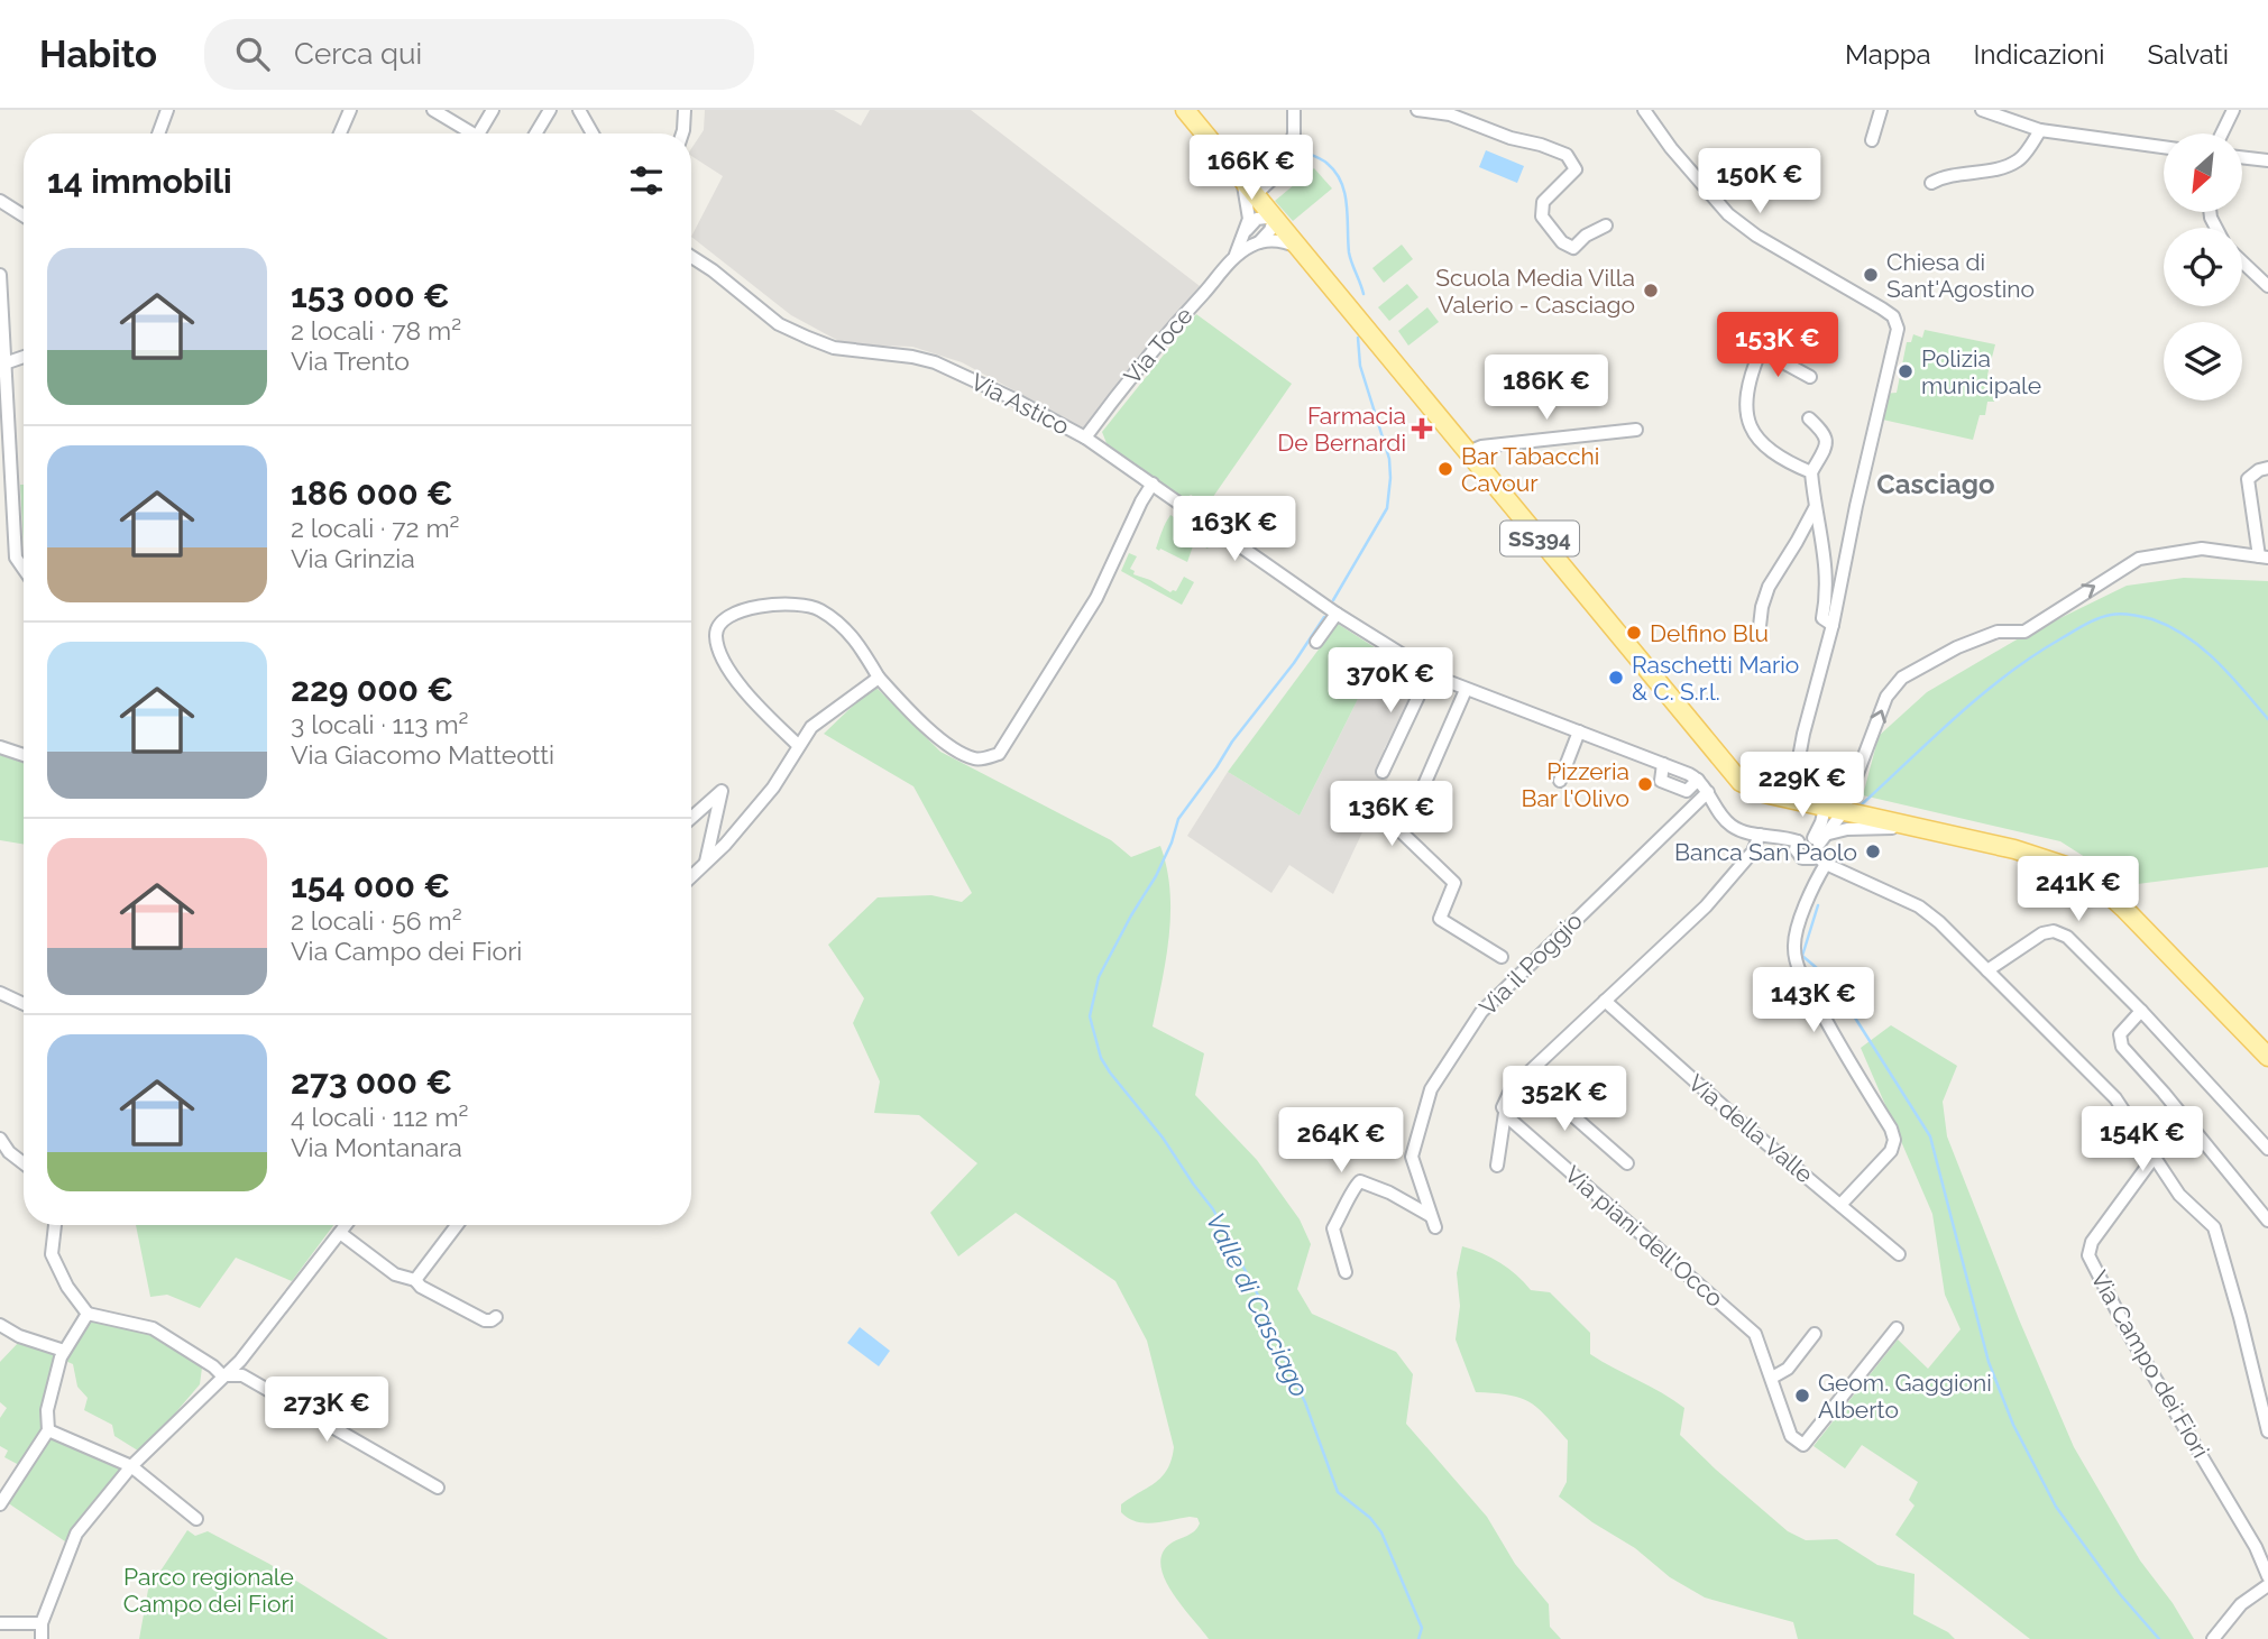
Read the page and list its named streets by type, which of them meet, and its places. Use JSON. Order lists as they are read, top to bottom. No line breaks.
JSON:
{"streets":{"main road":["SS394"],"street":["Via Toce","Via Astico","Via il Poggio","Via della Valle","Via piani dell'Occo","Via Campo dei Fiori"]},"crossings":[["Via Toce","Via Astico"],["Via Toce","SS394"],["Via Astico","Via il Poggio"]],"districts":["Casciago"],"water":["Valle di Casciago"],"parks":["Parco regionale Campo dei Fiori"],"places":{"other":["Chiesa di Sant'Agostino","Scuola Media Villa Valerio - Casciago","Polizia municipale","Bar Tabacchi Cavour","Delfino Blu","Raschetti Mario & C. S.r.l.","Pizzeria Bar l'Olivo","Banca San Paolo","Geom. Gaggioni Alberto"],"health":["Farmacia De Bernardi"]},"north":"bottom left","page":{"header":"Habito","search":"Cerca qui","nav":["Mappa","Indicazioni","Salvati"],"heading":"14 immobili","price":["166K €","150K €","153K €","186K €","163K €","370K €","229K €","136K €","241K €","143K €","352K €","154K €","264K €","273K €"],"list":[{"name":"153 000 €","note":"2 locali · 78 m² · Via Trento"},{"name":"186 000 €","note":"2 locali · 72 m² · Via Grinzia"},{"name":"229 000 €","note":"3 locali · 113 m² · Via Giacomo Matteotti"},{"name":"154 000 €","note":"2 locali · 56 m² · Via Campo dei Fiori"},{"name":"273 000 €","note":"4 locali · 112 m² · Via Montanara"}]}}
